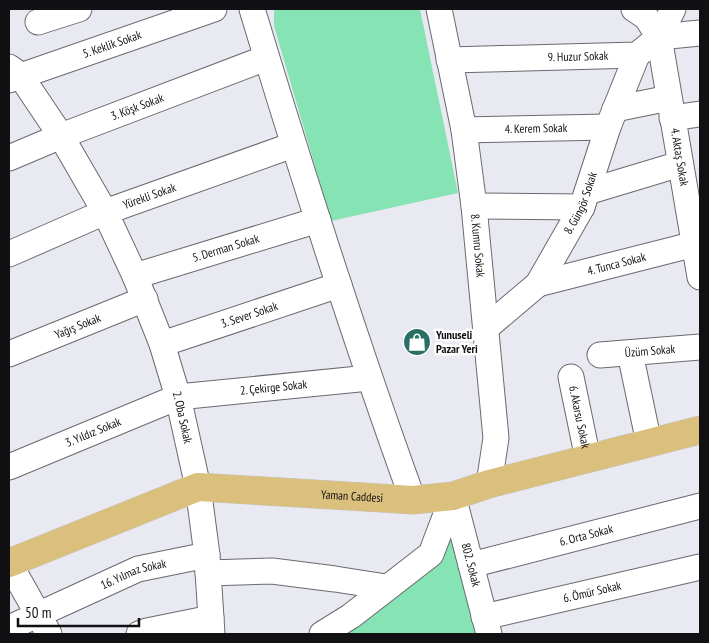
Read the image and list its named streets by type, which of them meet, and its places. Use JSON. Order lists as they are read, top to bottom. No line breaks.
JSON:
{"streets":{"main road":["Yaman Caddesi"],"street":["5. Keklik Sokak","9. Huzur Sokak","3. Köşk Sokak","4. Kerem Sokak","4. Aktaş Sokak","Yürekli Sokak","8. Güngör Sokak","8. Kumru Sokak","5. Derman Sokak","4. Tunca Sokak","3. Sever Sokak","Yağış Sokak","Üzüm Sokak","2. Çekirge Sokak","2. Oba Sokak","6. Akarsu Sokak","3. Yıldız Sokak","6. Orta Sokak","802. Sokak","16. Yılmaz Sokak","6. Ömür Sokak"]},"crossings":[["5. Keklik Sokak","2. Oba Sokak"],["9. Huzur Sokak","8. Güngör Sokak"],["9. Huzur Sokak","8. Kumru Sokak"],["3. Köşk Sokak","2. Oba Sokak"],["4. Kerem Sokak","4. Aktaş Sokak"],["4. Kerem Sokak","8. Güngör Sokak"],["4. Kerem Sokak","8. Kumru Sokak"],["4. Aktaş Sokak","4. Tunca Sokak"],["Yürekli Sokak","2. Oba Sokak"],["8. Güngör Sokak","8. Kumru Sokak"],["8. Güngör Sokak","4. Tunca Sokak"],["8. Kumru Sokak","Yaman Caddesi"],["5. Derman Sokak","2. Oba Sokak"],["3. Sever Sokak","2. Oba Sokak"],["Yağış Sokak","2. Oba Sokak"],["2. Çekirge Sokak","2. Oba Sokak"],["2. Çekirge Sokak","3. Yıldız Sokak"],["2. Oba Sokak","3. Yıldız Sokak"],["2. Oba Sokak","Yaman Caddesi"],["2. Oba Sokak","16. Yılmaz Sokak"],["6. Akarsu Sokak","Yaman Caddesi"],["Yaman Caddesi","802. Sokak"],["6. Orta Sokak","802. Sokak"],["802. Sokak","6. Ömür Sokak"]],"places":{"shop":["Yunuseli Pazar Yeri"]},"scale_bar":"50 m"}
